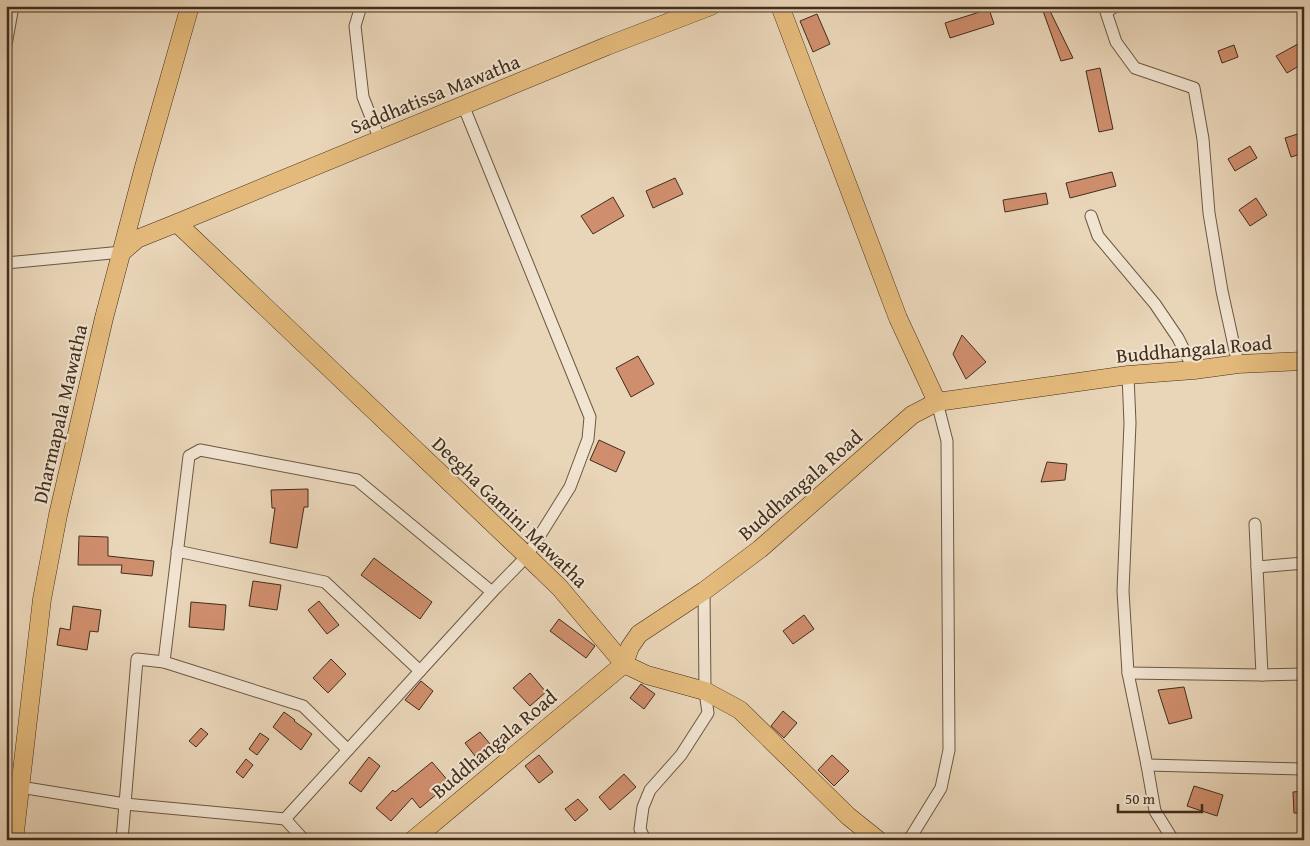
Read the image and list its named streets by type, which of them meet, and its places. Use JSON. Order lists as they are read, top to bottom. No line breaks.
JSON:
{"streets":{"main road":["Saddhatissa Mawatha","Buddhangala Road","Dharmapala Mawatha","Deegha Gamini Mawatha"]},"crossings":[["Saddhatissa Mawatha","Deegha Gamini Mawatha"],["Buddhangala Road","Deegha Gamini Mawatha"]],"scale_bar":"50 m"}
